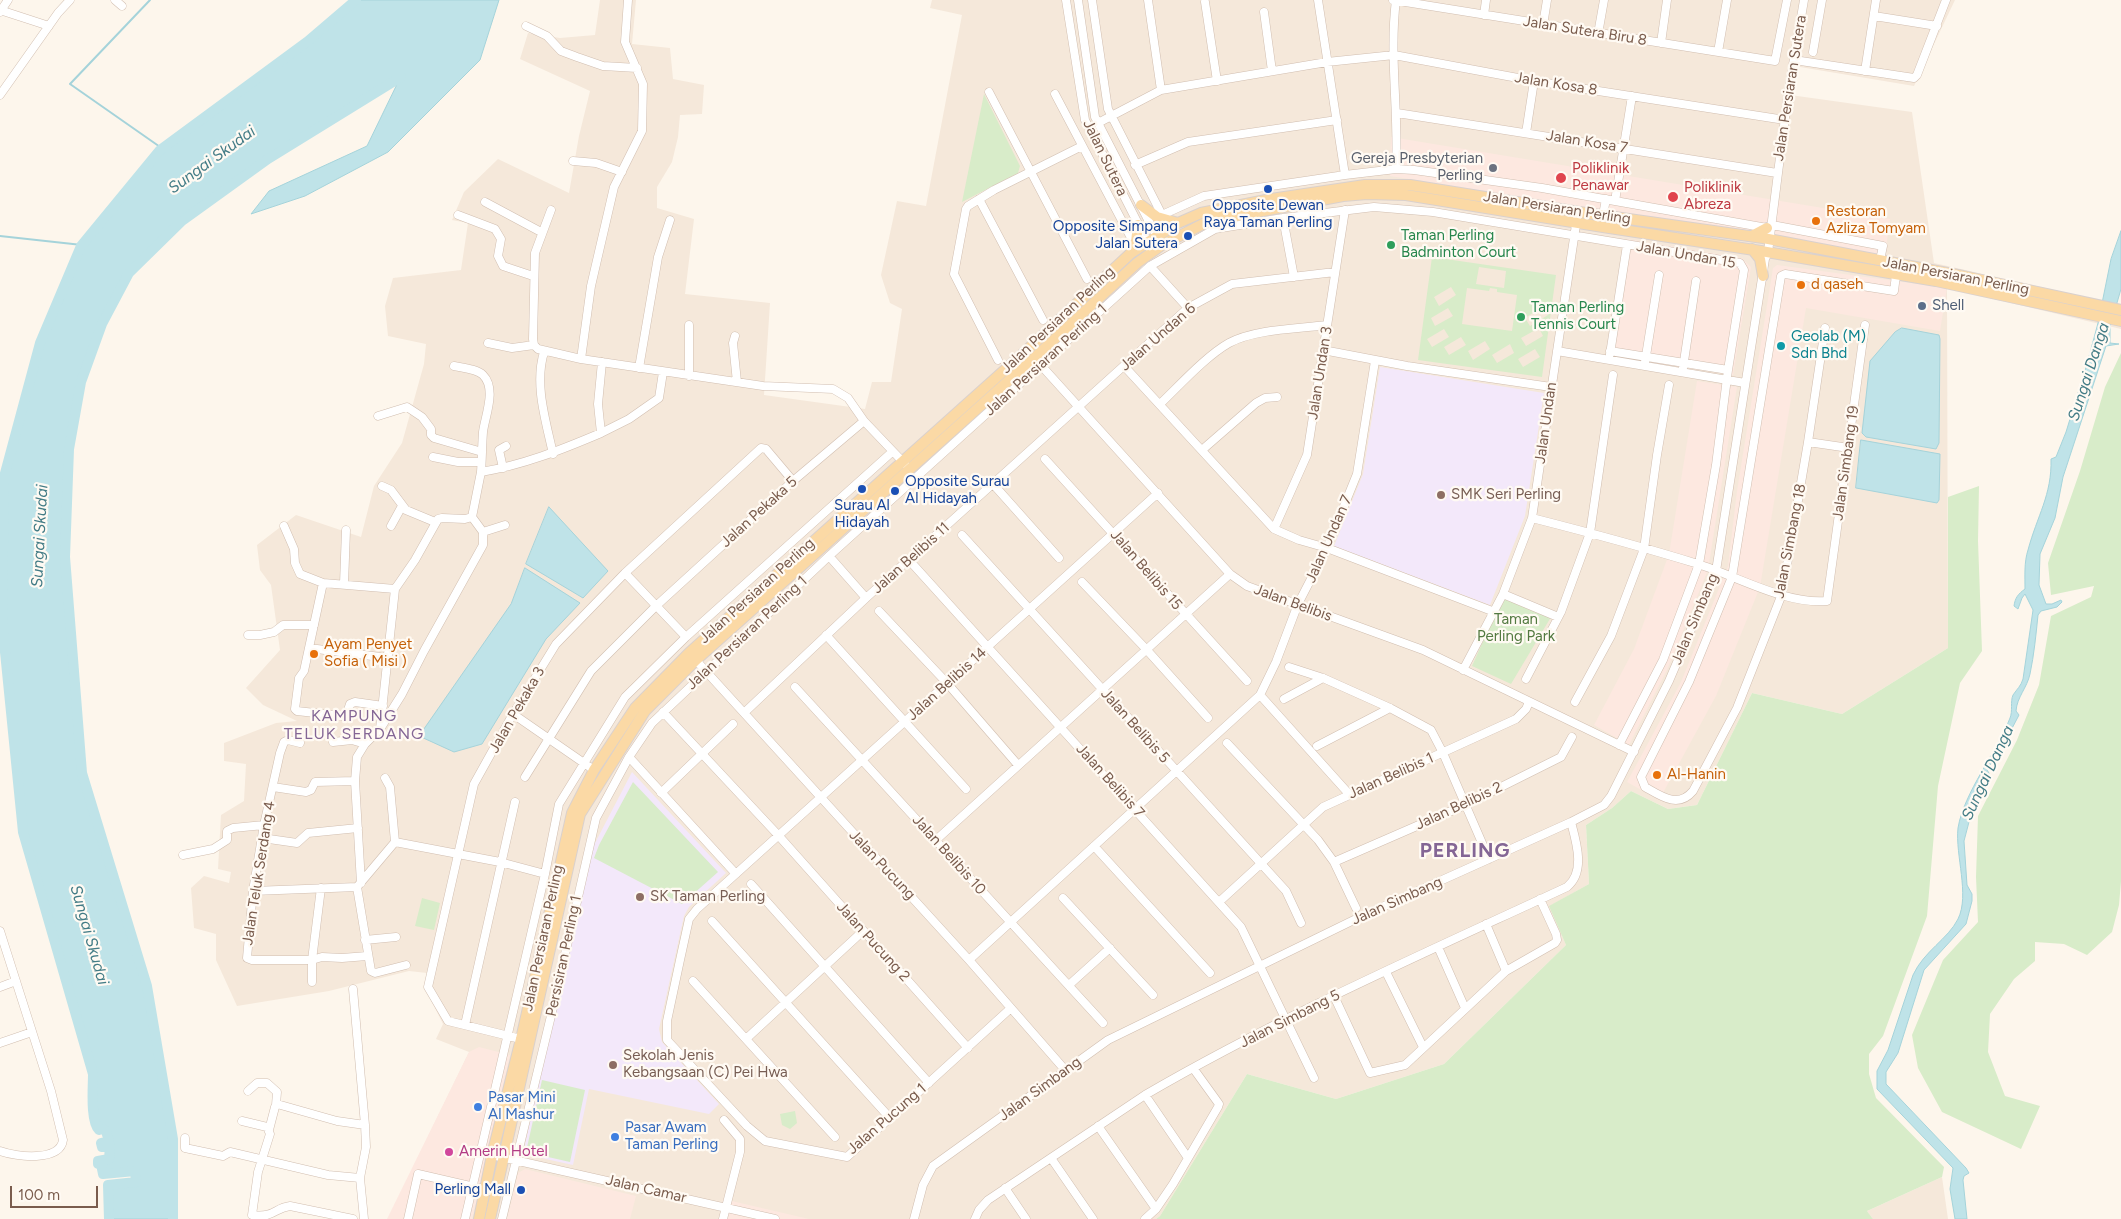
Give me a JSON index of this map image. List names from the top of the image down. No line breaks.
{"streets":{"main road":["Jalan Persiaran Perling"],"street":["Jalan Sutera Biru 8","Jalan Kosa 8","Jalan Persiaran Sutera","Jalan Kosa 7","Jalan Sutera","Jalan Undan 15","Jalan Undan 6","Jalan Persiaran Perling 1","Jalan Undan 3","Jalan Undan","Jalan Simbang 19","Jalan Pekaka 5","Jalan Undan 7","Jalan Simbang 18","Jalan Belibis 11","Jalan Belibis 15","Jalan Belibis","Jalan Simbang","Jalan Belibis 14","Jalan Pekaka 3","Jalan Belibis 5","Jalan Belibis 1","Jalan Belibis 7","Jalan Belibis 2","Jalan Belibis 10","Jalan Pucung","Jalan Teluk Serdang 4","Jalan Pucung 2","Persisiran Perling 1","Jalan Simbang 5","Jalan Pucung 1","Jalan Camar"]},"crossings":[["Jalan Kosa 8","Jalan Persiaran Sutera"],["Jalan Kosa 8","Jalan Sutera"],["Jalan Persiaran Sutera","Jalan Kosa 7"],["Jalan Persiaran Sutera","Jalan Persiaran Perling"],["Jalan Persiaran Sutera","Jalan Simbang"],["Jalan Sutera","Jalan Persiaran Perling"],["Jalan Persiaran Perling","Jalan Persiaran Perling 1"],["Jalan Persiaran Perling","Jalan Undan"],["Jalan Persiaran Perling","Jalan Belibis"],["Jalan Persiaran Perling","Jalan Simbang"],["Jalan Persiaran Perling","Jalan Pekaka 3"],["Jalan Persiaran Perling","Jalan Pucung"],["Jalan Persiaran Perling","Jalan Camar"],["Jalan Undan 15","Jalan Persiaran Perling 1"],["Jalan Undan 15","Jalan Undan"],["Jalan Undan 15","Jalan Simbang"],["Jalan Undan 6","Jalan Undan 3"],["Jalan Undan 6","Jalan Belibis 11"],["Jalan Undan 6","Jalan Belibis"],["Jalan Persiaran Perling 1","Jalan Undan 3"],["Jalan Persiaran Perling 1","Jalan Undan"],["Jalan Persiaran Perling 1","Jalan Belibis"],["Jalan Persiaran Perling 1","Jalan Pucung"],["Jalan Persiaran Perling 1","Jalan Pucung 2"],["Jalan Persiaran Perling 1","Persisiran Perling 1"],["Jalan Undan","Jalan Belibis"],["Jalan Simbang 19","Jalan Simbang 18"],["Jalan Pekaka 5","Jalan Pekaka 3"],["Jalan Undan 7","Jalan Belibis"],["Jalan Undan 7","Jalan Belibis 5"],["Jalan Undan 7","Jalan Belibis 7"],["Jalan Undan 7","Jalan Belibis 10"],["Jalan Undan 7","Jalan Pucung"],["Jalan Simbang 18","Jalan Simbang"],["Jalan Belibis 11","Jalan Belibis"],["Jalan Belibis 11","Jalan Belibis 7"],["Jalan Belibis 11","Jalan Pucung"],["Jalan Belibis 15","Jalan Belibis 14"],["Jalan Belibis","Jalan Simbang"],["Jalan Belibis","Jalan Belibis 14"],["Jalan Belibis","Jalan Belibis 1"],["Jalan Simbang","Jalan Belibis 7"],["Jalan Simbang","Jalan Pucung"],["Jalan Simbang","Jalan Simbang 5"],["Jalan Belibis 14","Jalan Belibis 5"],["Jalan Belibis 14","Jalan Belibis 7"],["Jalan Belibis 14","Jalan Belibis 10"],["Jalan Belibis 14","Jalan Pucung"],["Jalan Belibis 14","Jalan Pucung 2"],["Jalan Belibis 14","Jalan Pucung 1"],["Jalan Belibis 5","Jalan Belibis 1"],["Jalan Belibis 1","Jalan Belibis 7"],["Jalan Belibis 7","Jalan Simbang 5"],["Jalan Pucung","Jalan Pucung 1"],["Jalan Pucung 2","Jalan Pucung 1"],["Persisiran Perling 1","Jalan Camar"]],"districts":["KAMPUNG TELUK SERDANG","PERLING"],"water":["Sungai Skudai","Sungai Danga"],"parks":["Taman Perling Park"],"places":["Gereja Presbyterian Perling","Poliklinik Penawar","Opposite Dewan Raya Taman Perling","Poliklinik Abreza","Restoran Azliza Tomyam","Opposite Simpang Jalan Sutera","Taman Perling Badminton Court","d qaseh","Shell","Taman Perling Tennis Court","Geolab (M) Sdn Bhd","Surau Al Hidayah","Opposite Surau Al Hidayah","SMK Seri Perling","Ayam Penyet Sofia ( Misi )","Al-Hanin","SK Taman Perling","Sekolah Jenis Kebangsaan (C) Pei Hwa","Pasar Mini Al Mashur","Pasar Awam Taman Perling","Amerin Hotel","Perling Mall"],"scale_bar":"100 m"}
